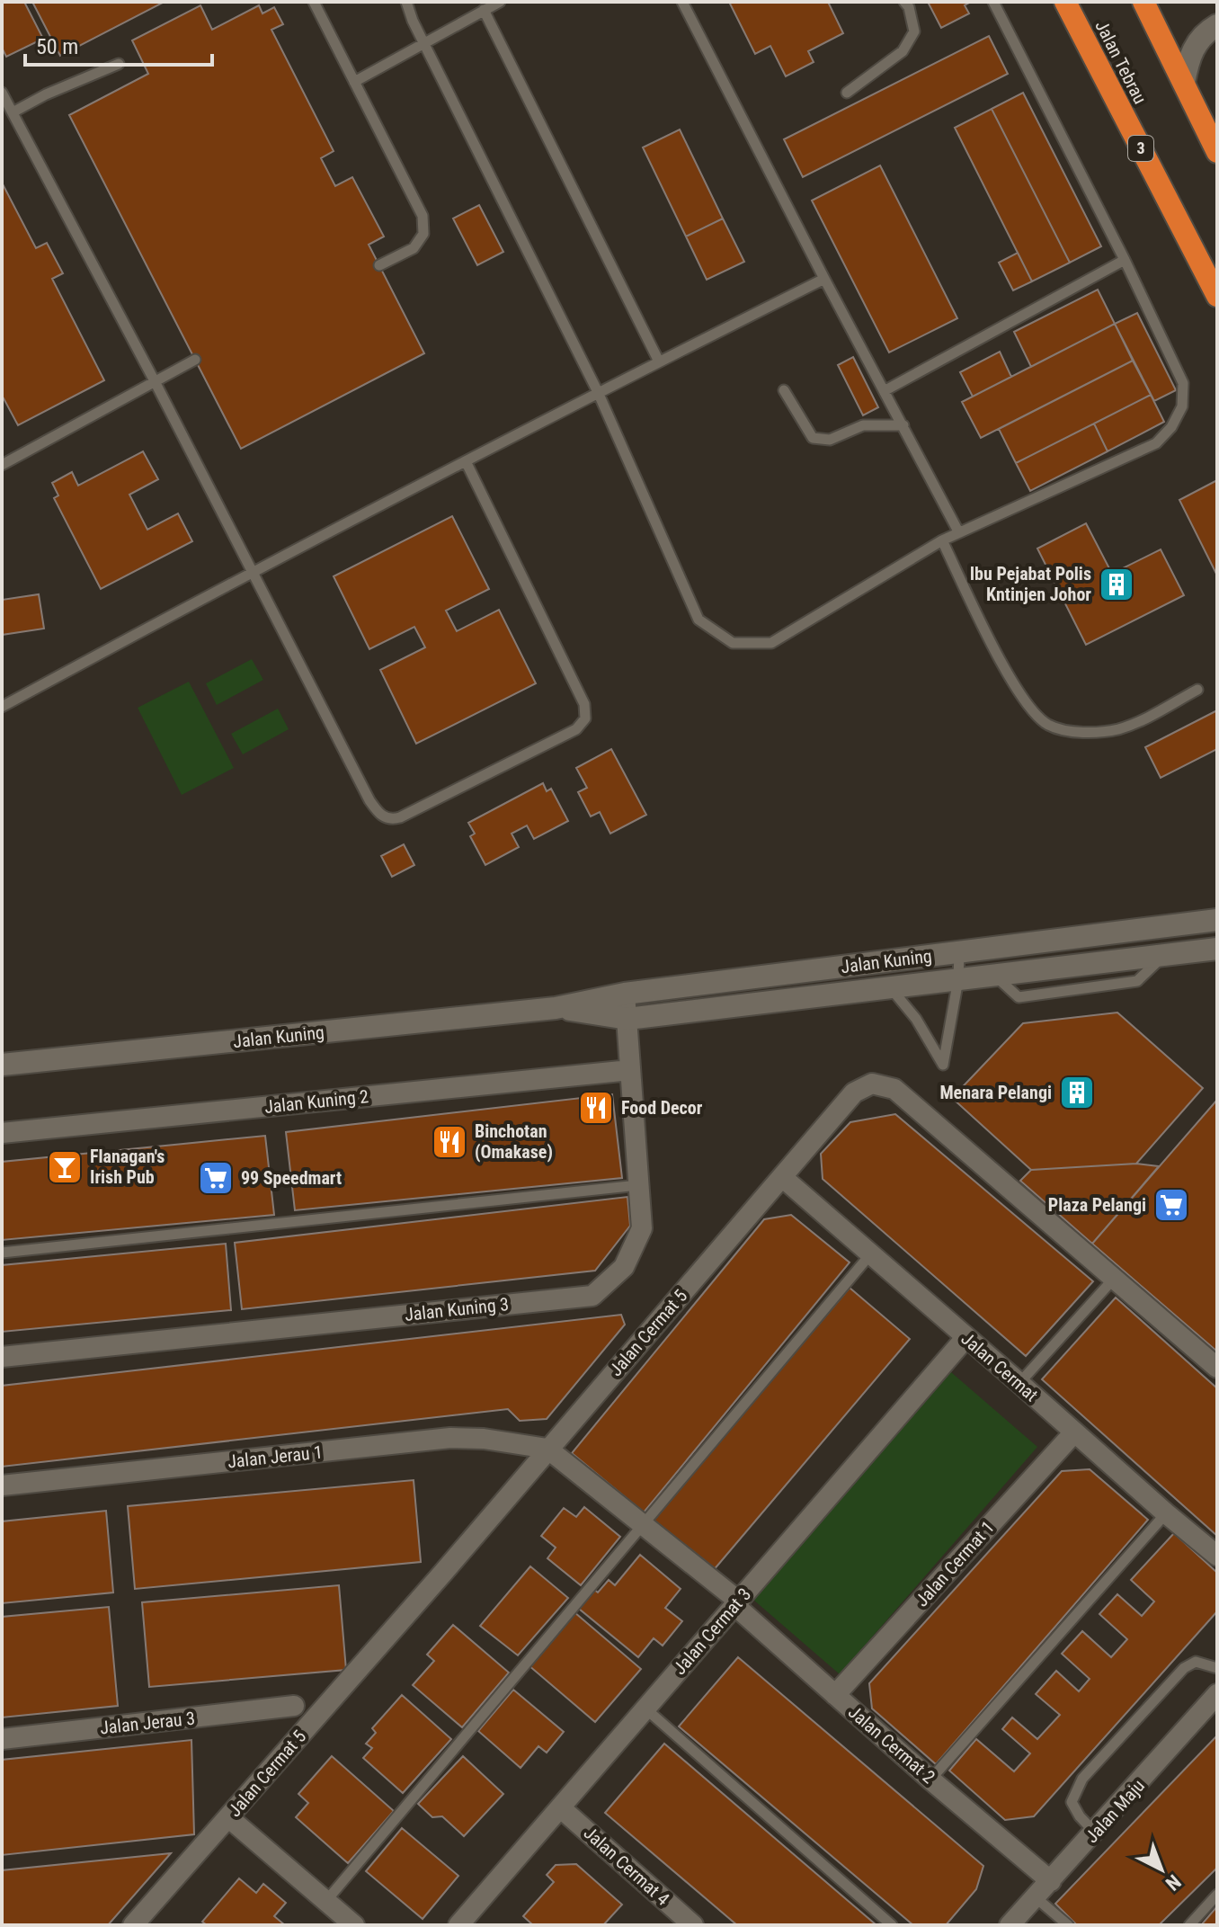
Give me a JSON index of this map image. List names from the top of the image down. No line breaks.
{"streets":{"highway":["Jalan Tebrau","3"],"street":["Jalan Kuning","Jalan Kuning 2","Jalan Kuning 3","Jalan Cermat 5","Jalan Cermat","Jalan Jerau 1","Jalan Cermat 1","Jalan Cermat 3","Jalan Jerau 3","Jalan Cermat 2","Jalan Maju","Jalan Cermat 4"]},"crossings":[["Jalan Kuning","Jalan Kuning 3"],["Jalan Kuning 2","Jalan Kuning 3"],["Jalan Cermat 5","Jalan Cermat"],["Jalan Cermat 5","Jalan Jerau 1"],["Jalan Cermat 5","Jalan Cermat 2"],["Jalan Cermat","Jalan Cermat 1"],["Jalan Cermat","Jalan Cermat 3"],["Jalan Jerau 1","Jalan Cermat 2"],["Jalan Cermat 1","Jalan Cermat 2"],["Jalan Cermat 3","Jalan Cermat 2"],["Jalan Cermat 3","Jalan Cermat 4"],["Jalan Cermat 2","Jalan Maju"]],"places":{"building":["Ibu Pejabat Polis Kntinjen Johor","Menara Pelangi"],"restaurant":["Food Decor","Binchotan (Omakase)"],"bar":["Flanagan's Irish Pub"],"supermarket":["99 Speedmart","Plaza Pelangi"]},"scale_bar":"50 m","north":"bottom right"}
